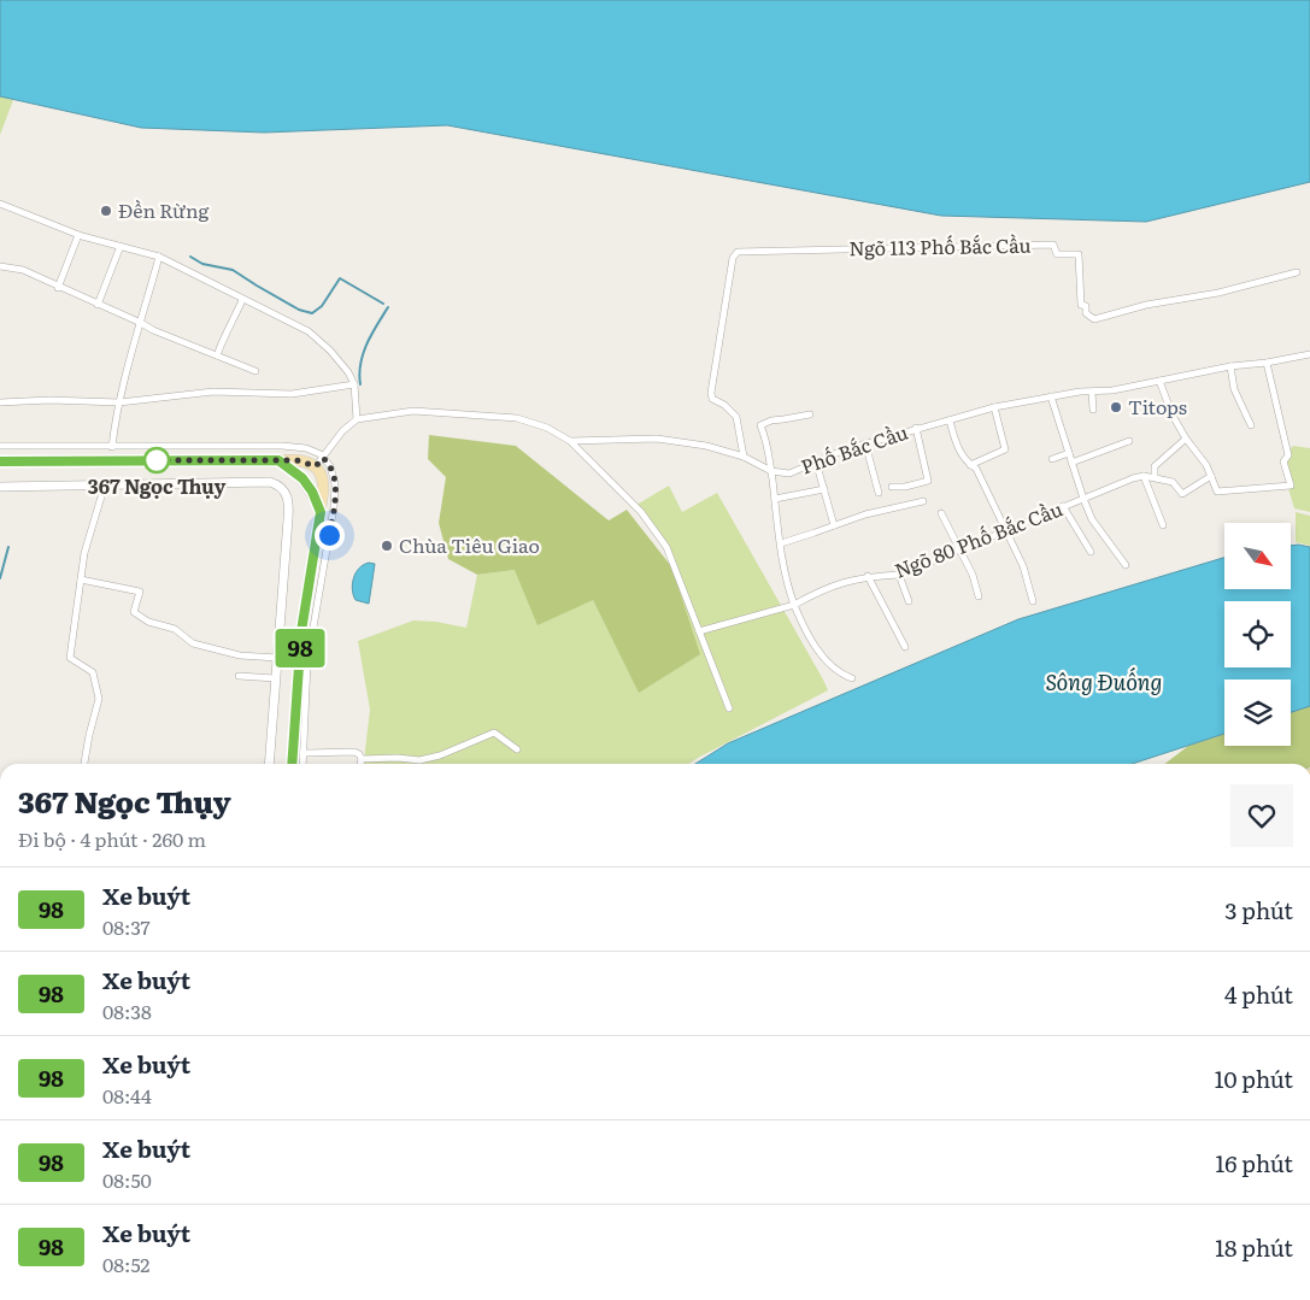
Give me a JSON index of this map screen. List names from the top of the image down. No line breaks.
{"streets":{"street":["Ngõ 113 Phố Bắc Cầu","Phố Bắc Cầu","Ngõ 80 Phố Bắc Cầu"]},"water":["Sông Đuống"],"places":["Đền Rừng","Titops","367 Ngọc Thụy","Chùa Tiêu Giao"],"lines":["bus line 98"],"north":"bottom right","page":{"on_map":"98","heading":["367 Ngọc Thụy","Đi bộ · 4 phút · 260 m"],"list":[{"mark":"98","name":"Xe buýt","note":"08:37","value":"3 phút"},{"mark":"98","name":"Xe buýt","note":"08:38","value":"4 phút"},{"mark":"98","name":"Xe buýt","note":"08:44","value":"10 phút"},{"mark":"98","name":"Xe buýt","note":"08:50","value":"16 phút"},{"mark":"98","name":"Xe buýt","note":"08:52","value":"18 phút"}]}}
